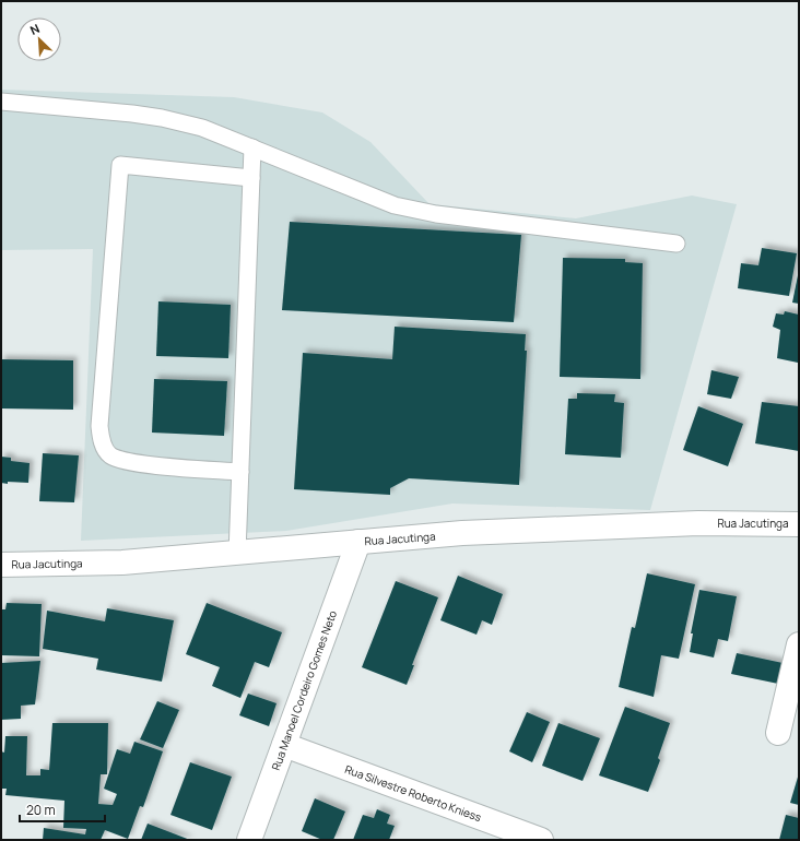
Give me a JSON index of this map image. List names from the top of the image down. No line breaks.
{"streets":{"street":["Rua Jacutinga","Rua Manoel Cordeiro Gomes Neto","Rua Silvestre Roberto Kniess"]},"crossings":[["Rua Jacutinga","Rua Manoel Cordeiro Gomes Neto"],["Rua Manoel Cordeiro Gomes Neto","Rua Silvestre Roberto Kniess"]],"scale_bar":"20 m","north":"top left"}
